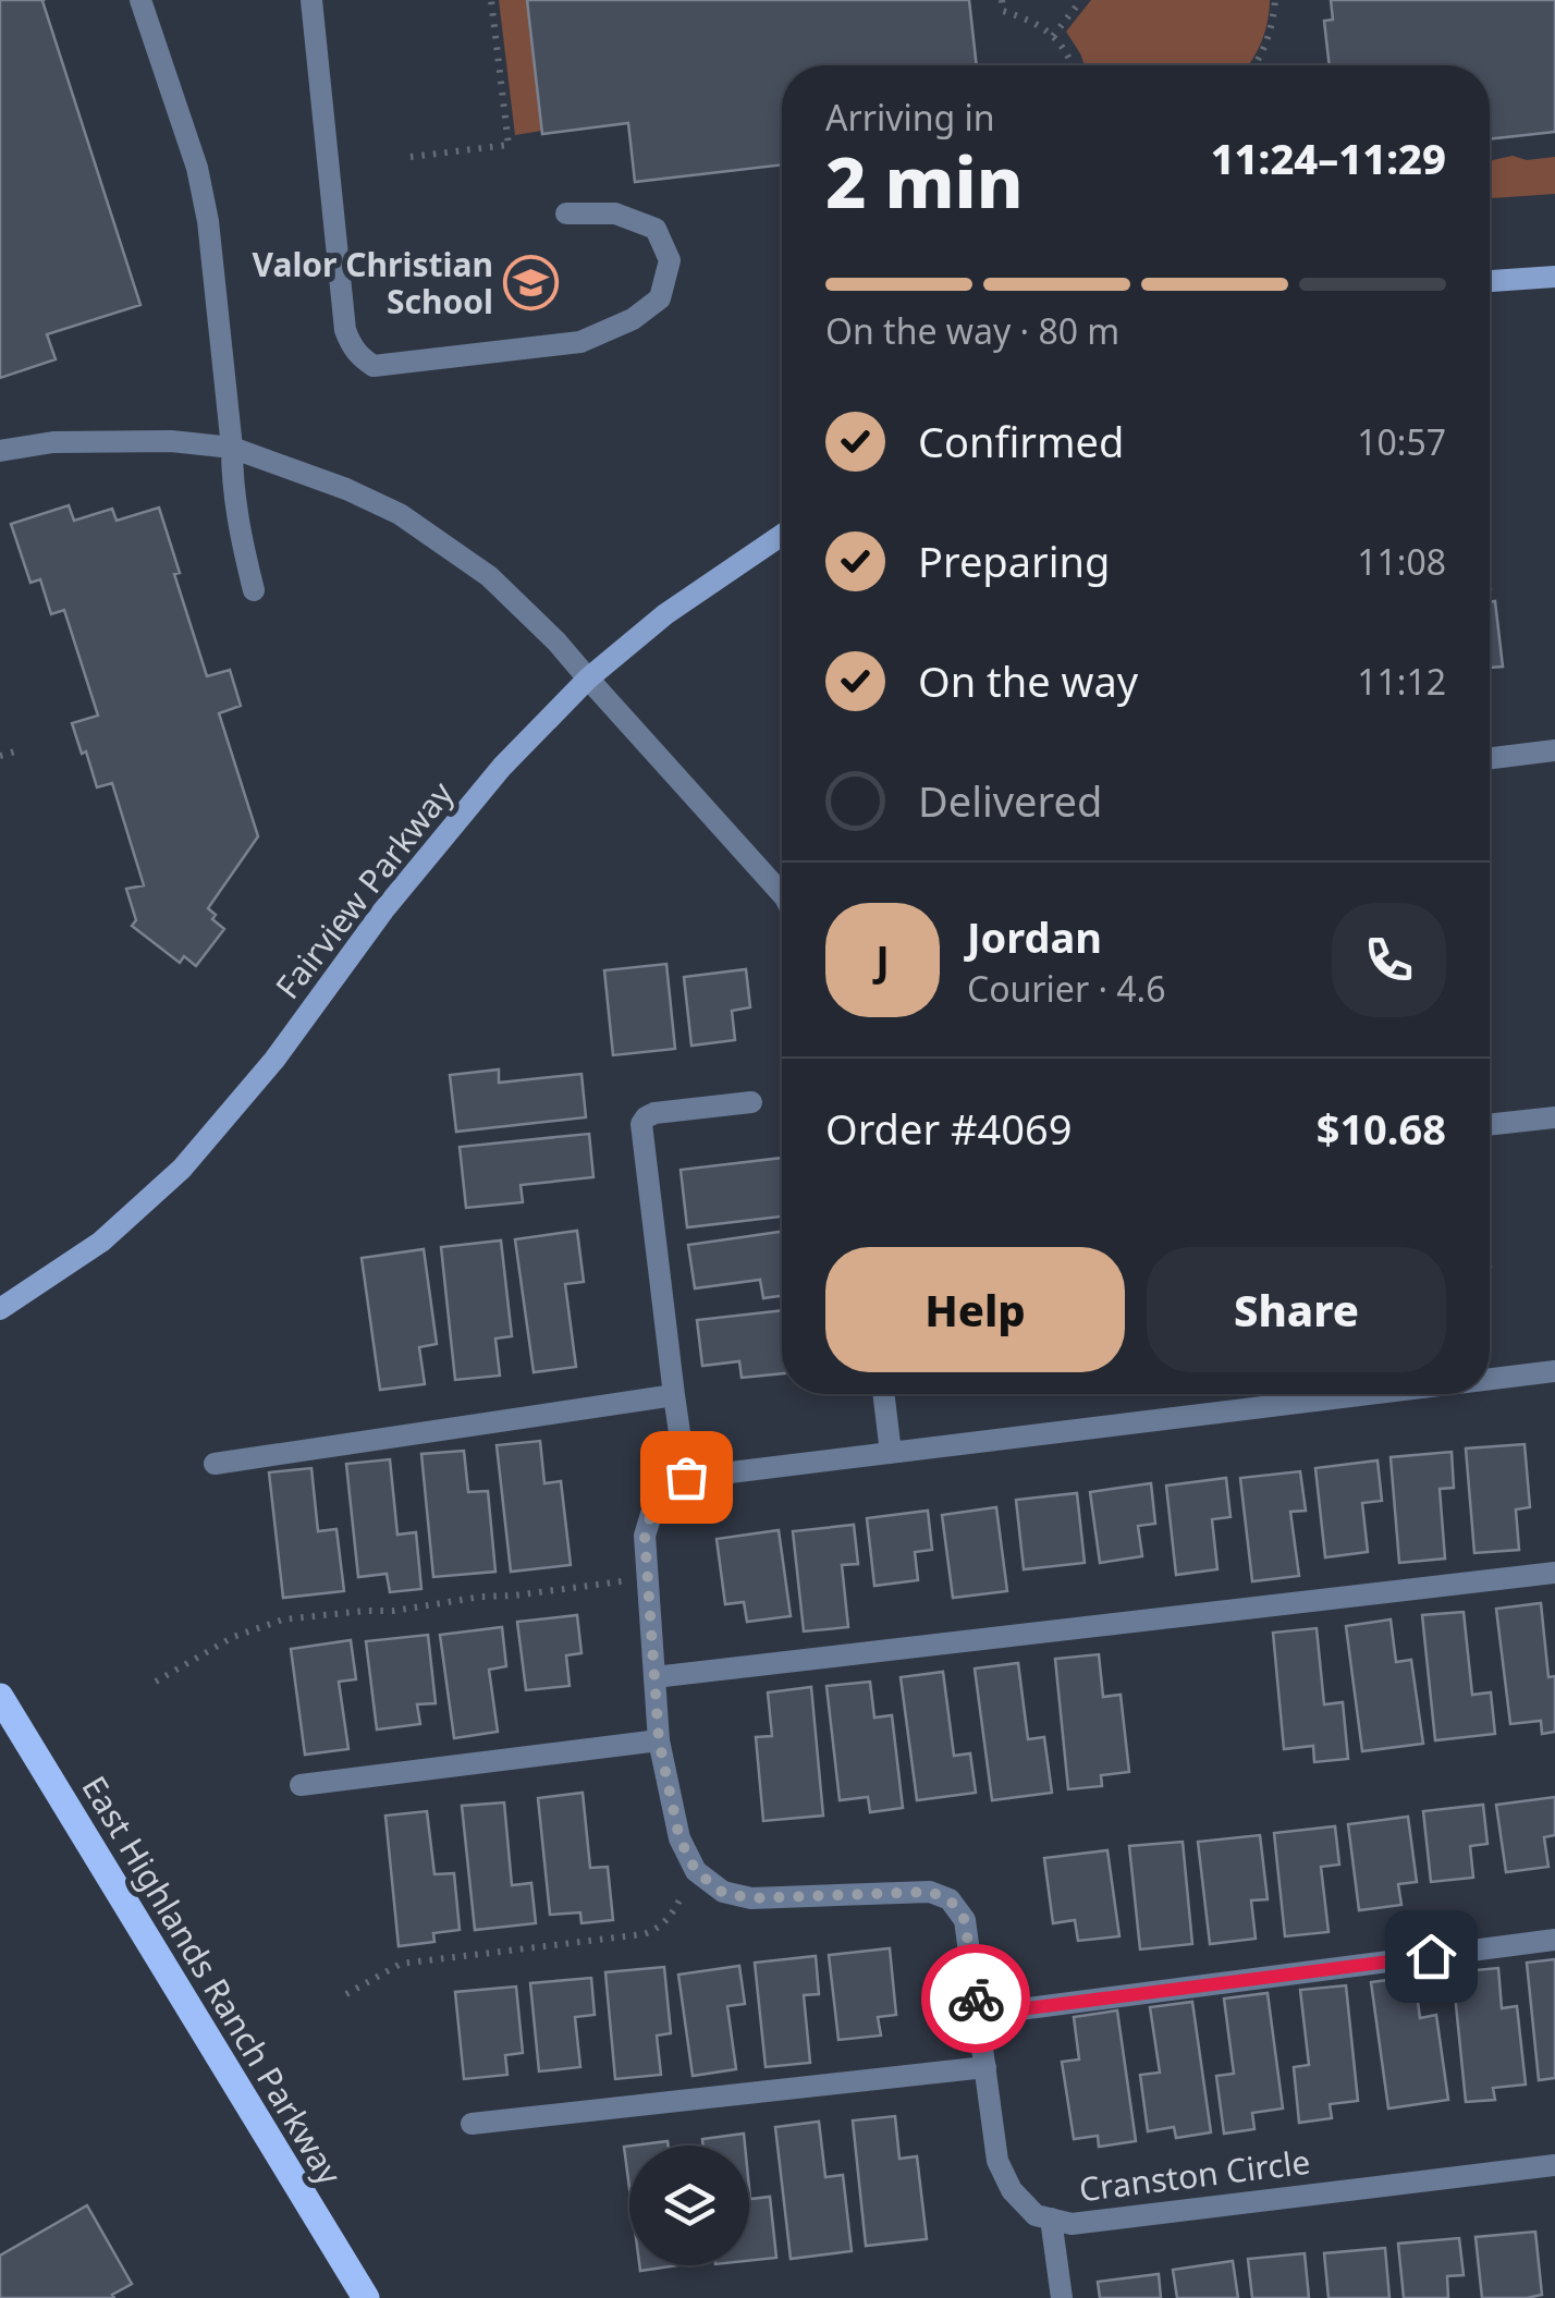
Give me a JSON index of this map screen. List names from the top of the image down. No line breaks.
{"streets":{"main road":["Fairview Parkway","East Highlands Ranch Parkway"],"street":["Cranston Circle"]},"places":{"school or university":["Valor Christian School"]},"page":{"heading":["2 min","Arriving in","11:24–11:29"],"panel":["Jordan","Courier · 4.6","Order #4069","$10.68"],"bar":"On the way · 80 m","list":[["Confirmed","10:57"],["Preparing","11:08"],["On the way","11:12"],"Delivered"],"round":"J","buttons":["Help","Share"]}}
